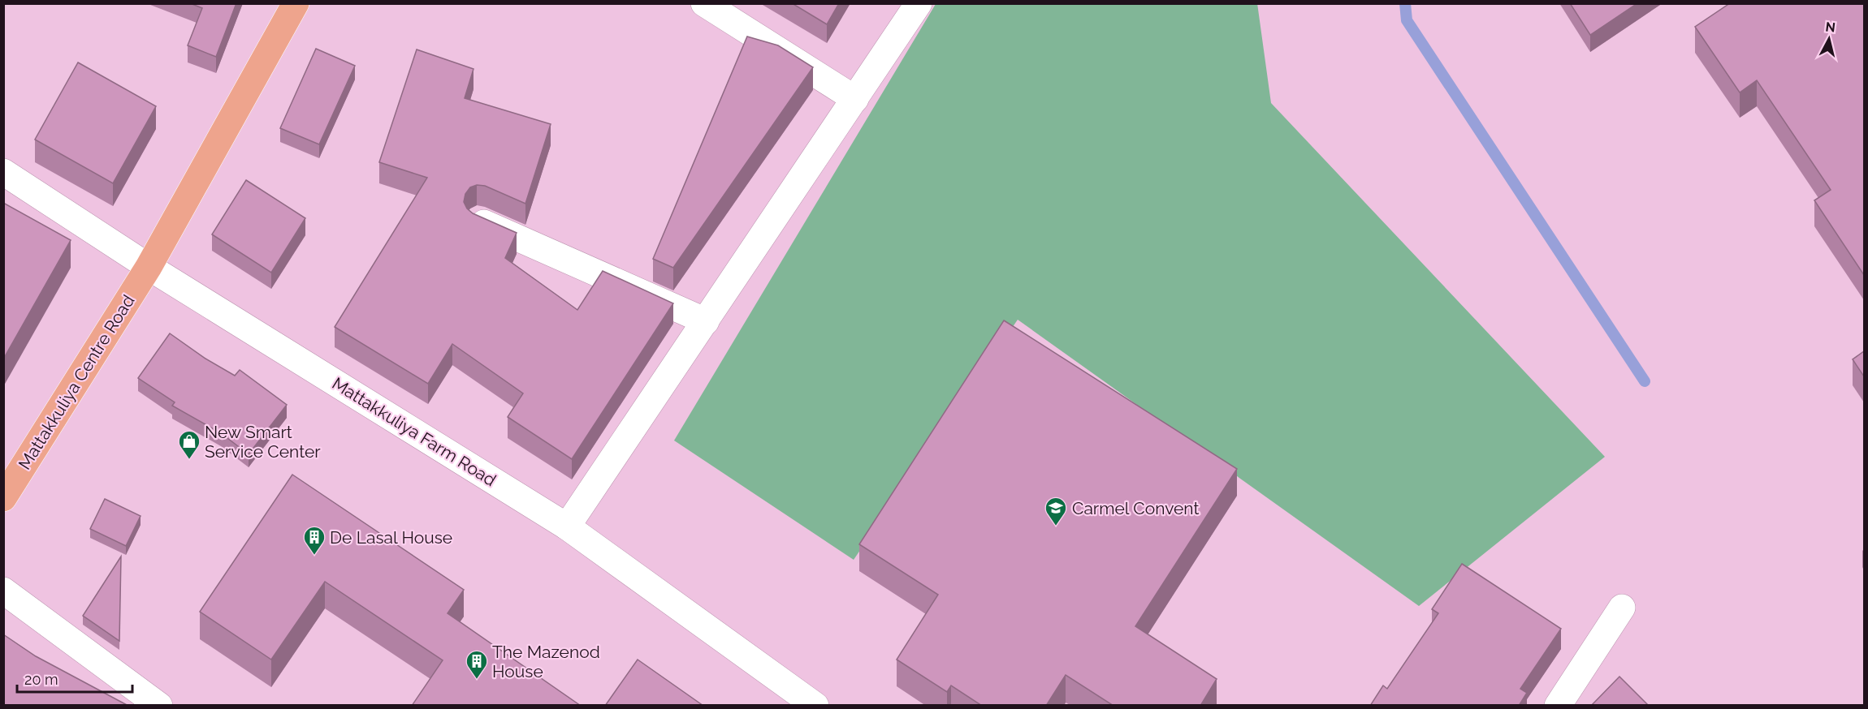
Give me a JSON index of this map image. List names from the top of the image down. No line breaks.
{"streets":{"main road":["Mattakkuliya Centre Road"],"street":["Mattakkuliya Farm Road"]},"crossings":[["Mattakkuliya Centre Road","Mattakkuliya Farm Road"]],"places":{"shop":["New Smart Service Center"],"school or university":["Carmel Convent"],"building":["De Lasal House","The Mazenod House"]},"scale_bar":"20 m","north":"top"}
